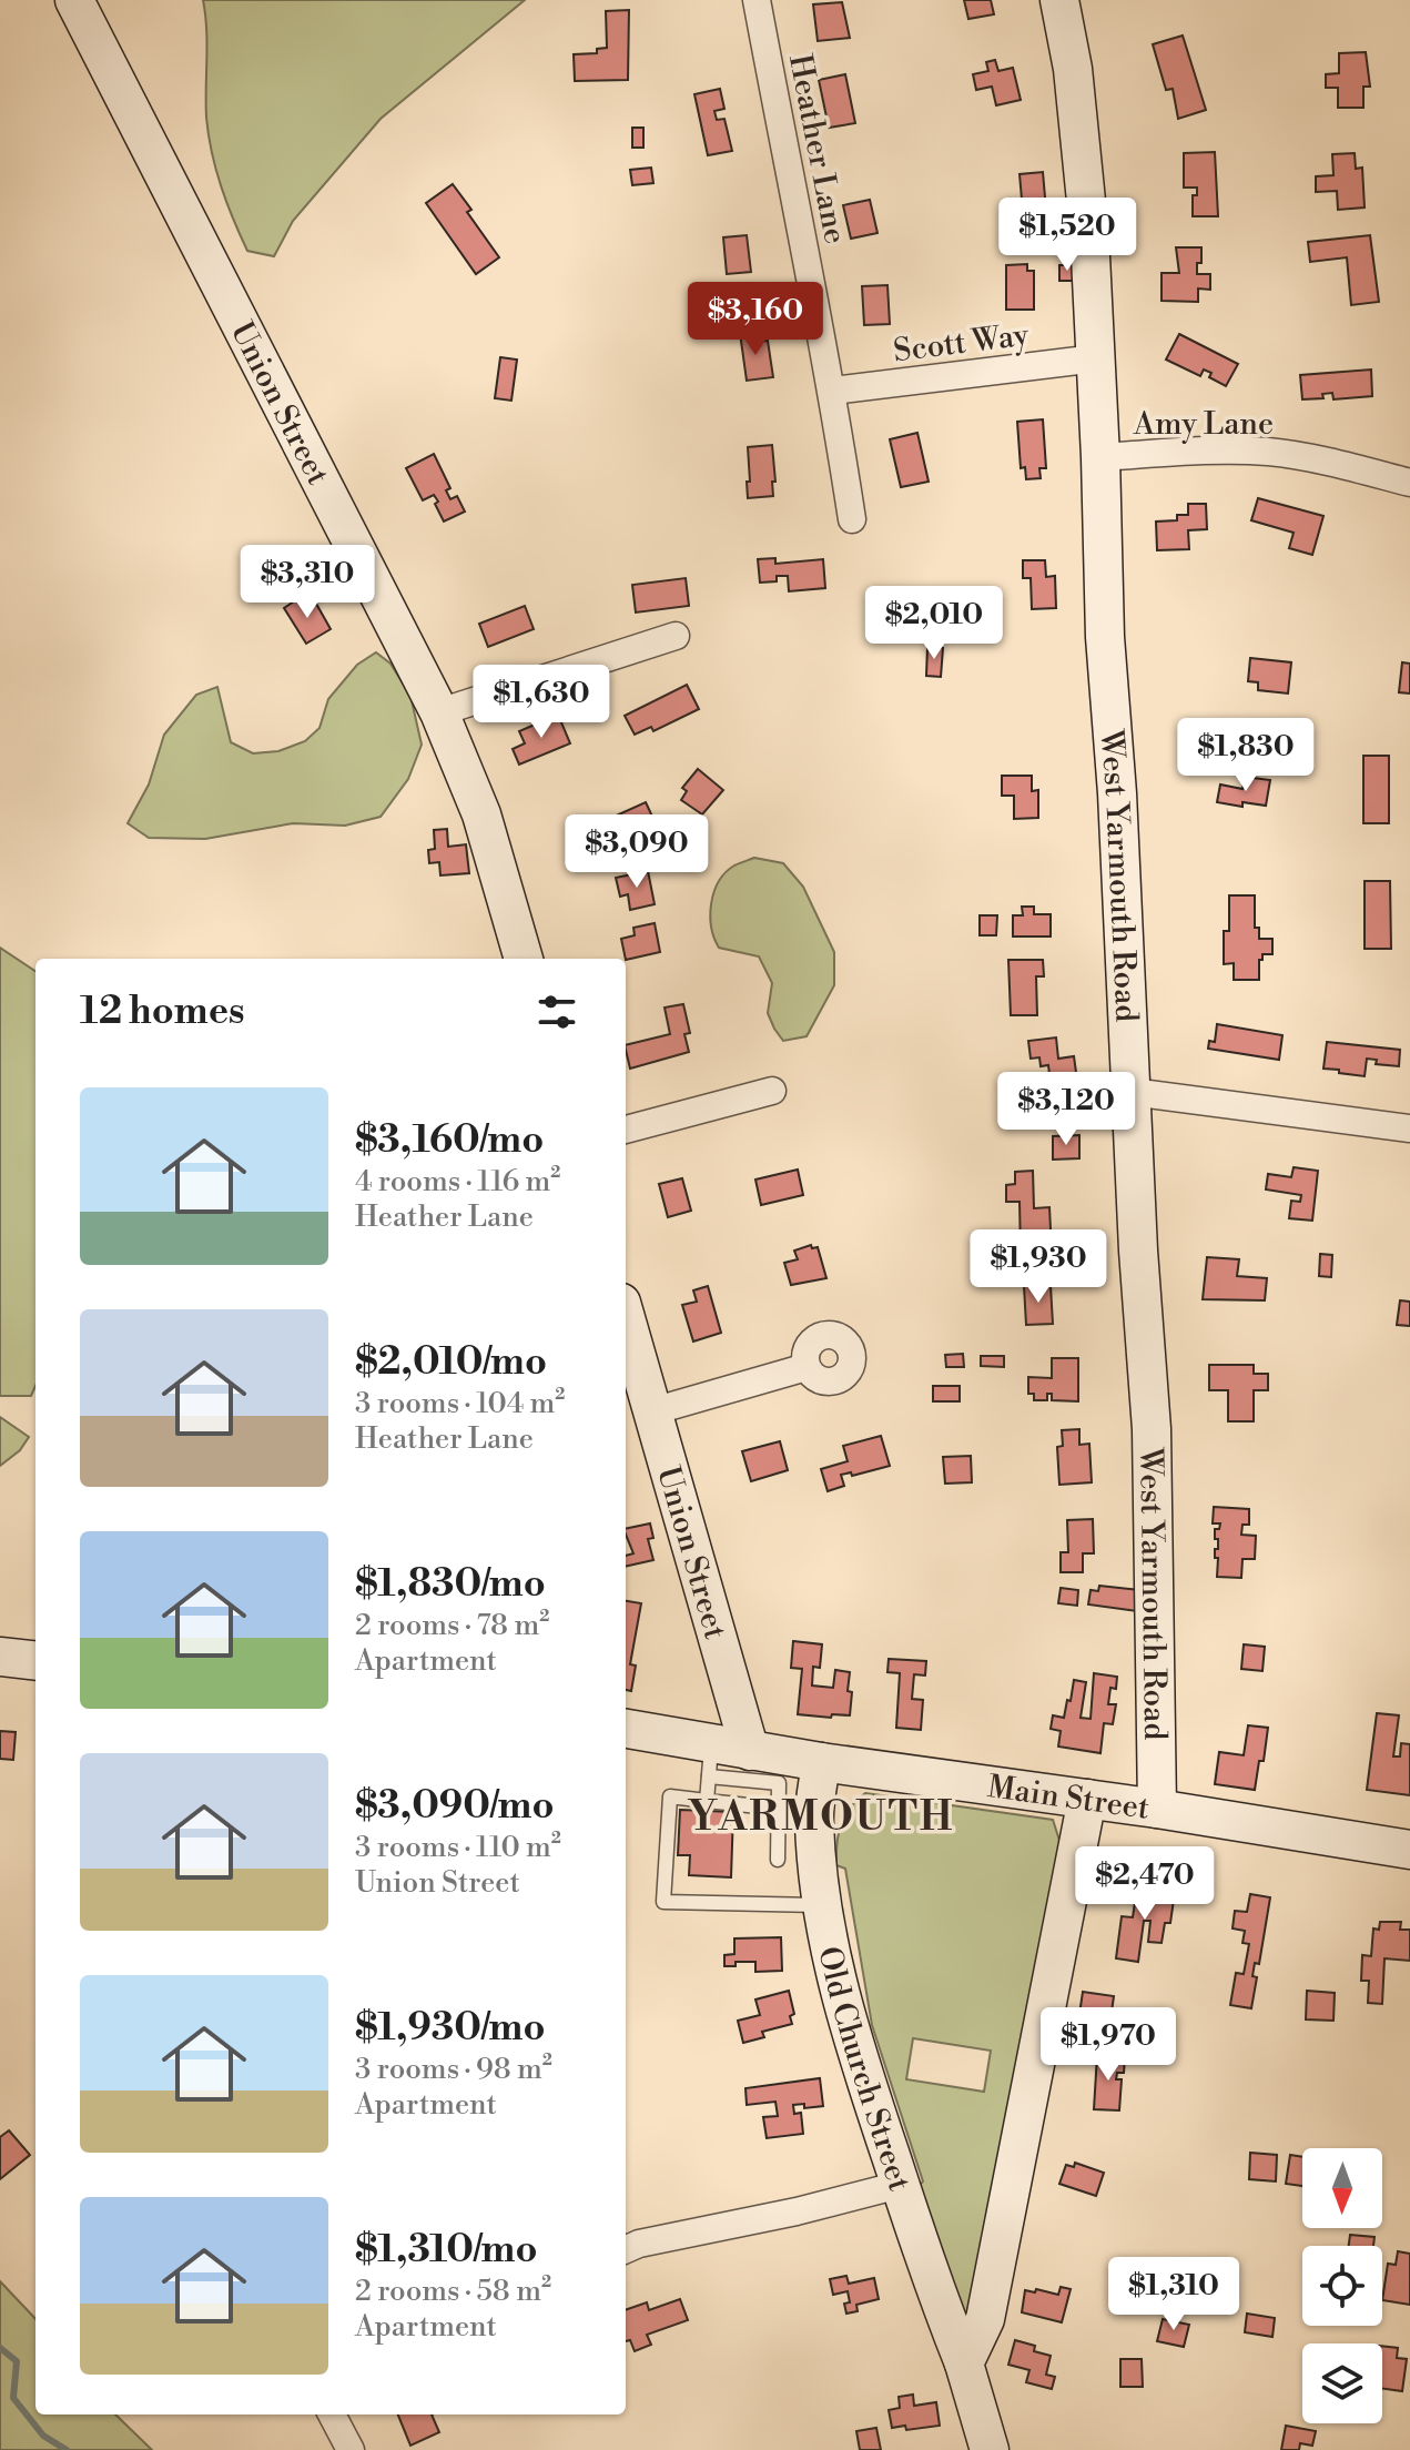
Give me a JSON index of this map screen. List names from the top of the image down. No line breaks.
{"streets":{"main road":["Union Street","West Yarmouth Road","Main Street","Old Church Street"],"street":["Heather Lane","Scott Way","Amy Lane"]},"crossings":[["Heather Lane","Scott Way"],["Scott Way","West Yarmouth Road"],["Union Street","Main Street"],["Amy Lane","West Yarmouth Road"],["West Yarmouth Road","Main Street"],["Main Street","Old Church Street"]],"districts":["YARMOUTH"],"north":"bottom","page":{"price":["$1,520","$3,160","$3,310","$2,010","$1,630","$1,830","$3,090","$3,120","$1,930","$2,470","$1,970","$1,310"],"heading":"12 homes","list":[{"name":"$3,160/mo","note":"4 rooms · 116 m² · Heather Lane"},{"name":"$2,010/mo","note":"3 rooms · 104 m² · Heather Lane"},{"name":"$1,830/mo","note":"2 rooms · 78 m² · Apartment"},{"name":"$3,090/mo","note":"3 rooms · 110 m² · Union Street"},{"name":"$1,930/mo","note":"3 rooms · 98 m² · Apartment"},{"name":"$1,310/mo","note":"2 rooms · 58 m² · Apartment"}]}}
